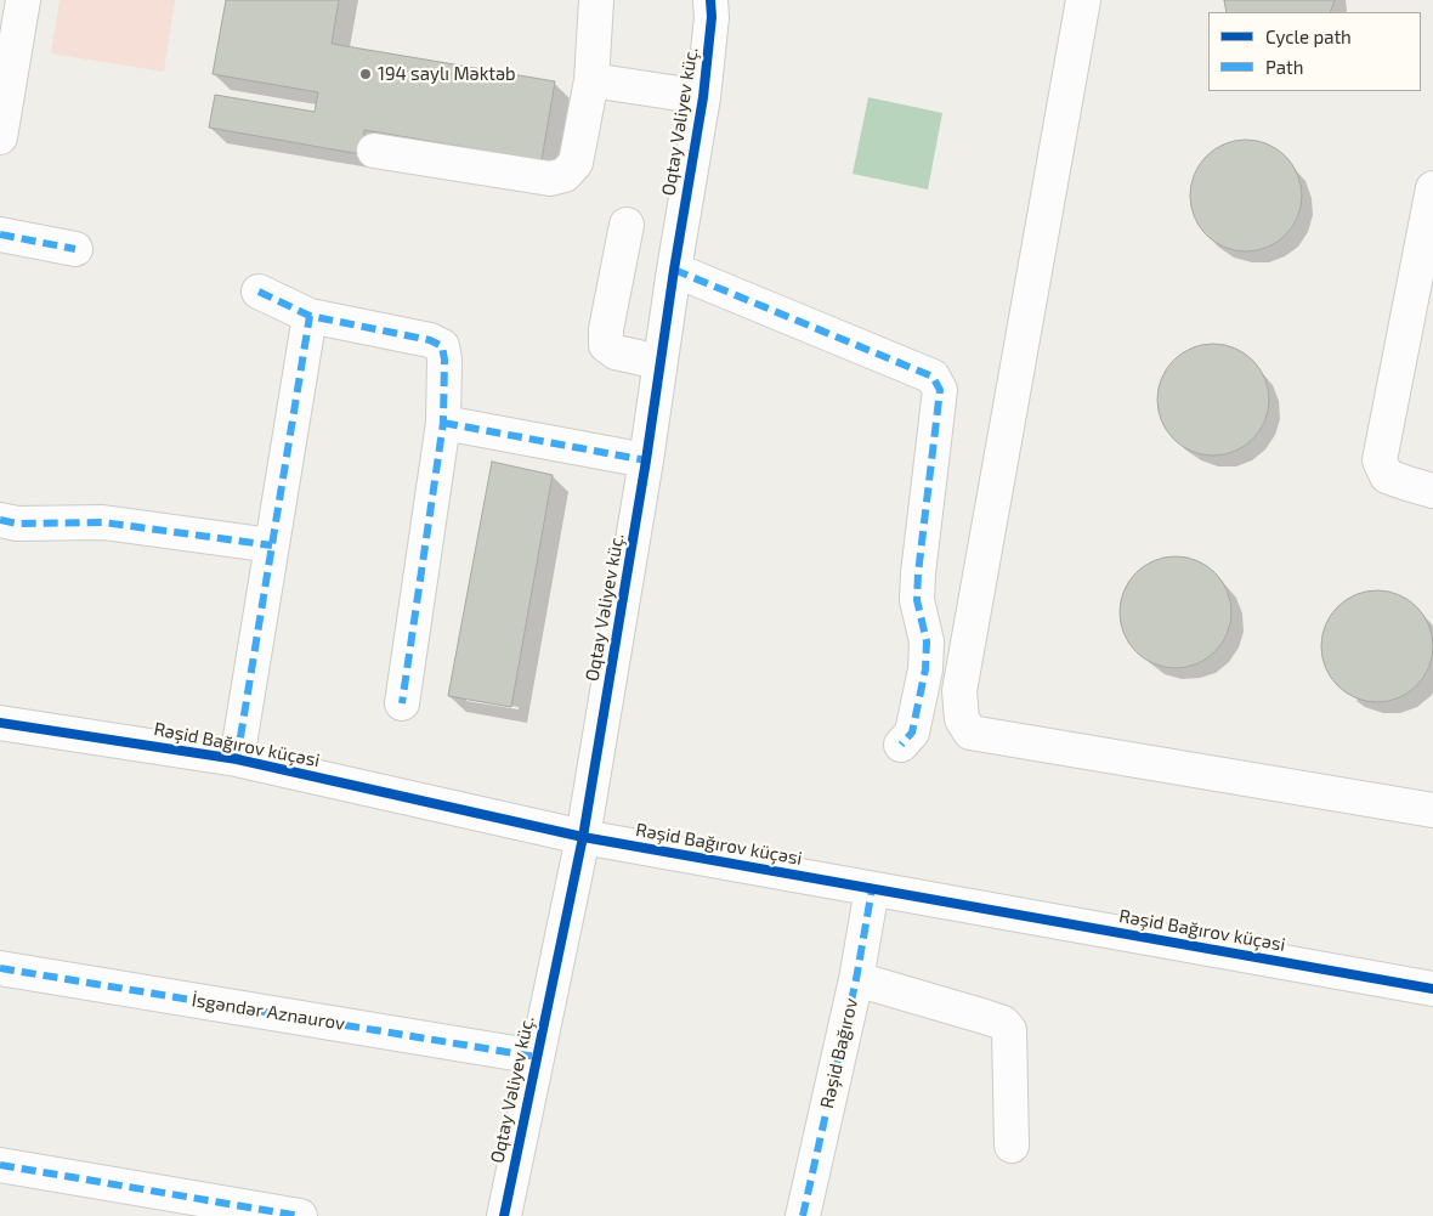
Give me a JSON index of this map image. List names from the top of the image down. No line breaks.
{"streets":{"street":["Oqtay Vəliyev küç.","Rəşid Bağırov küçəsi","İsgəndər Aznaurov","Rəşid Bağırov"]},"crossings":[["Oqtay Vəliyev küç.","Rəşid Bağırov küçəsi"],["Oqtay Vəliyev küç.","İsgəndər Aznaurov"],["Rəşid Bağırov küçəsi","Rəşid Bağırov"]],"places":["194 saylı Məktəb"],"legend":["Cycle path","Path"]}
